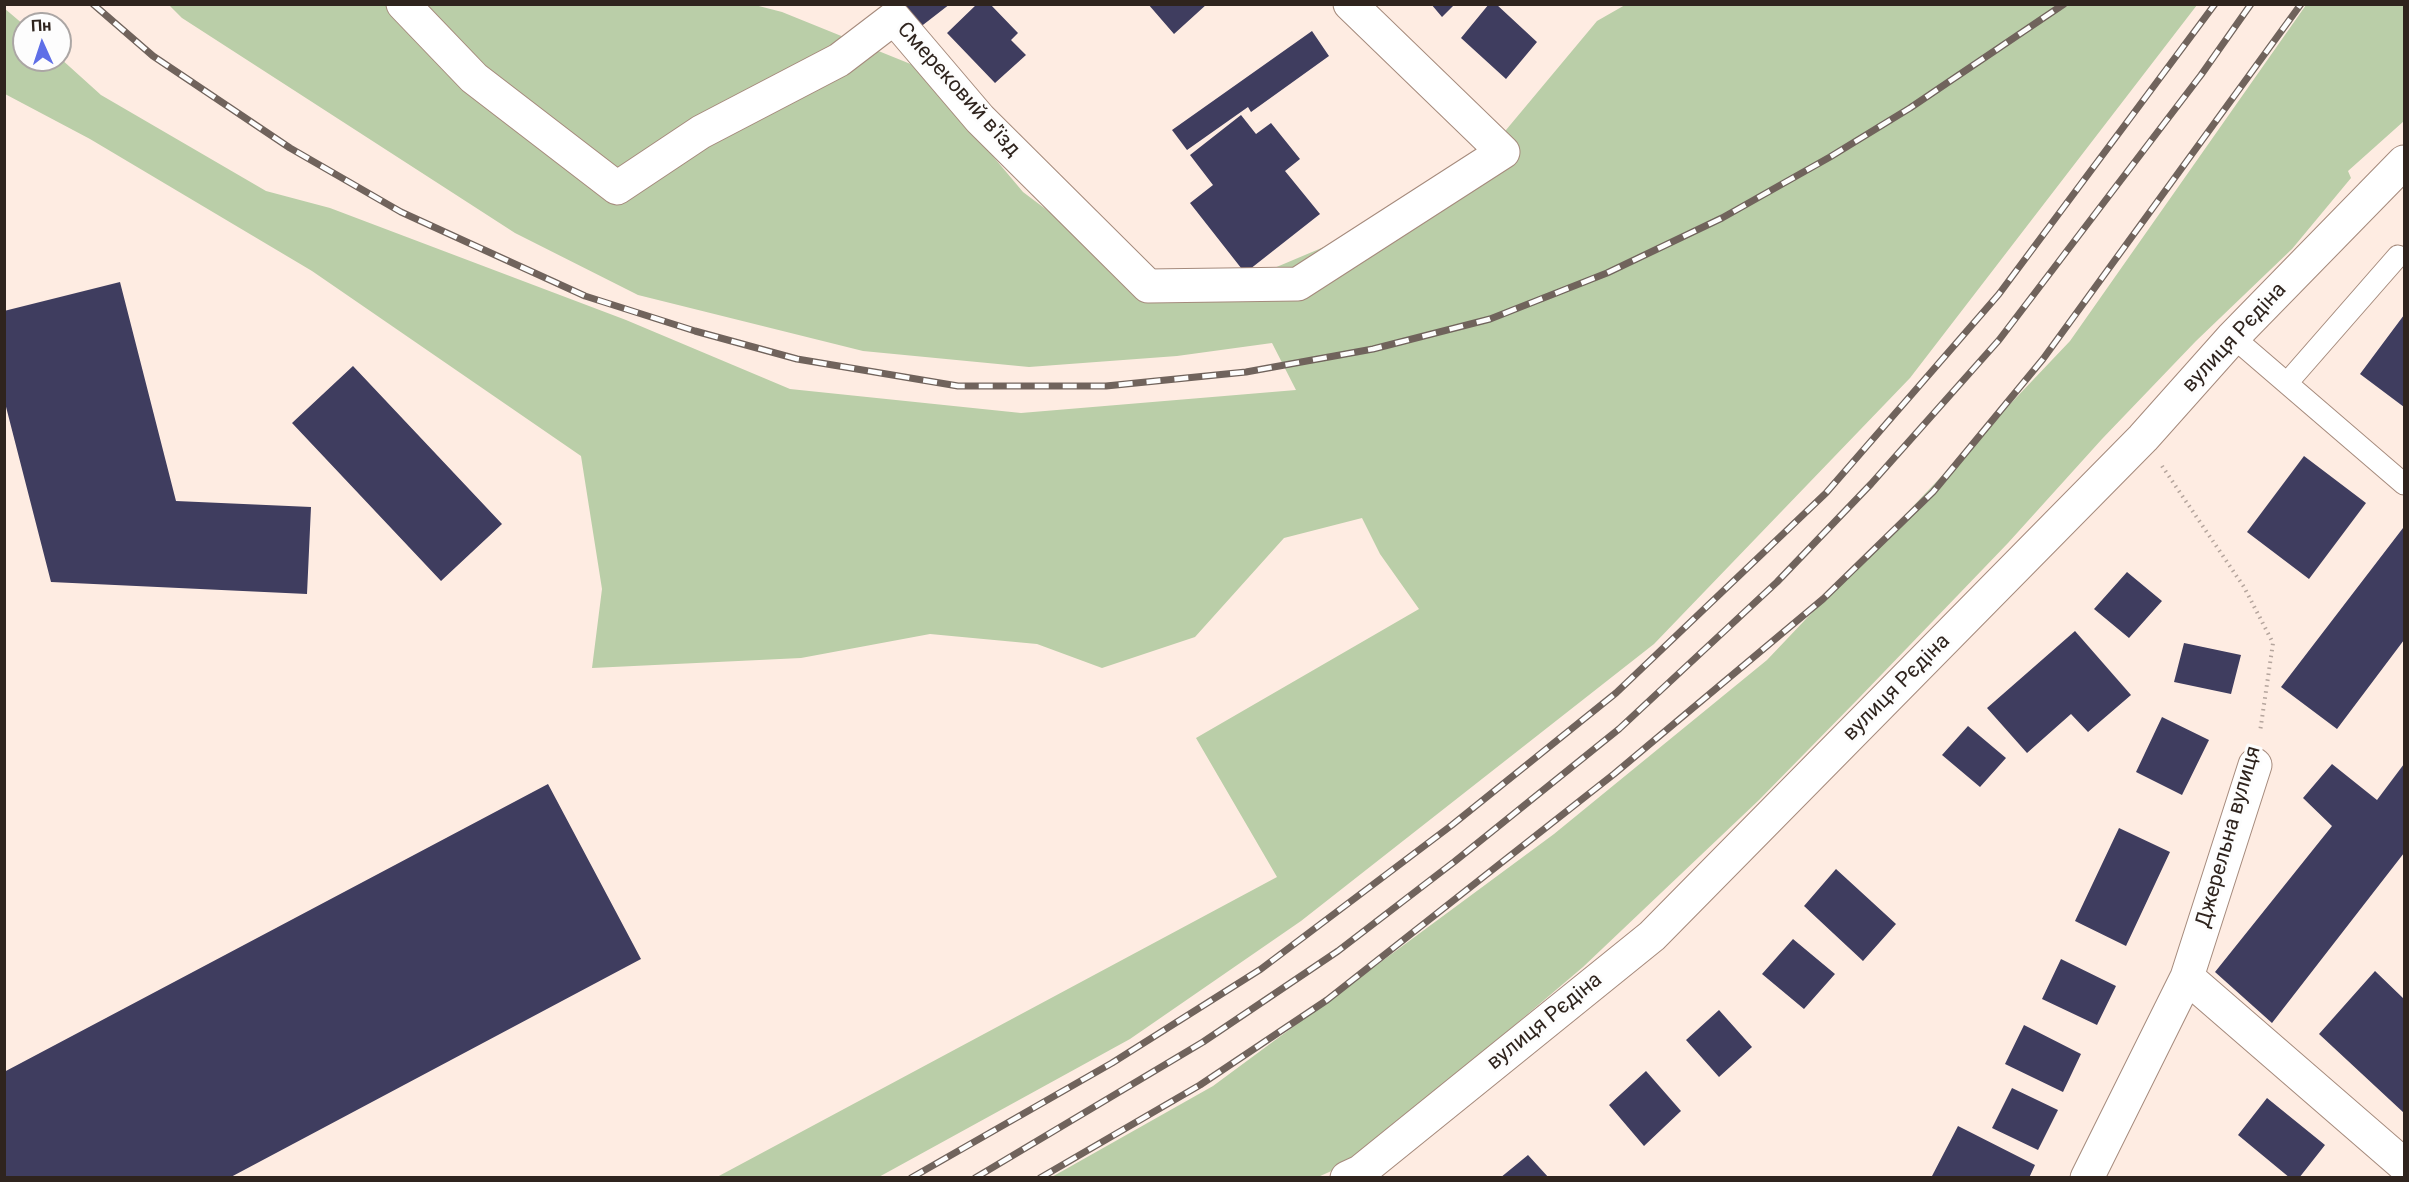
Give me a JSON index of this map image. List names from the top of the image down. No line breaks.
{"streets":{"street":["Смерековий в'їзд","вулиця Рєдіна","Джерельна вулиця"]},"crossings":[["вулиця Рєдіна","Джерельна вулиця"]],"north":"top"}
